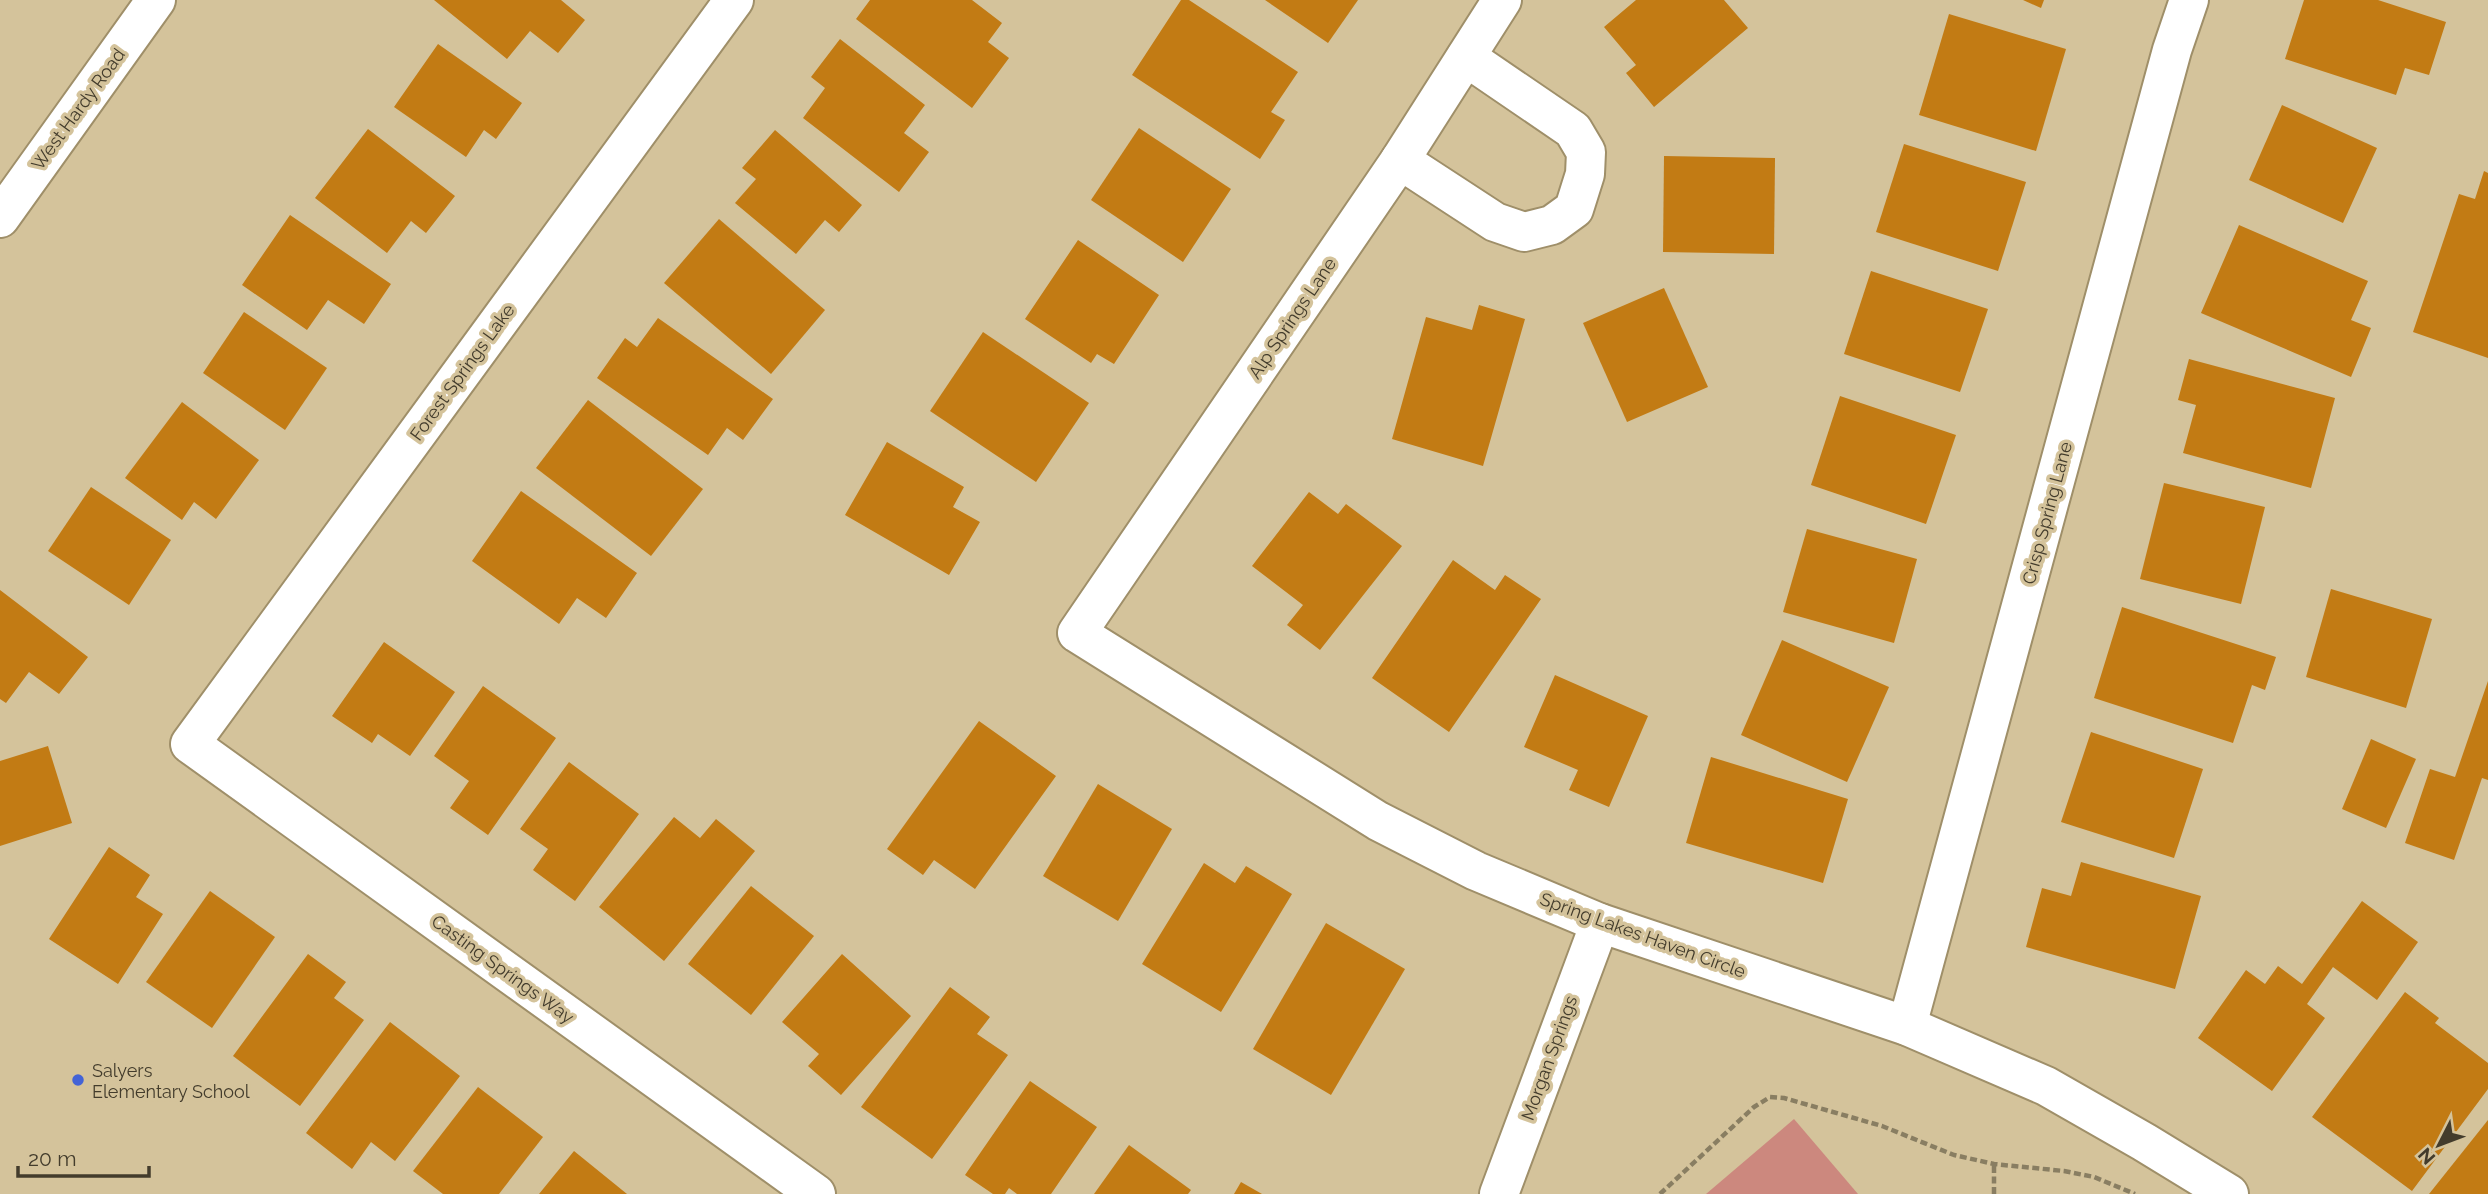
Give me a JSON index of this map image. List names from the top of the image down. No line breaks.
{"streets":{"street":["West Hardy Road","Alp Springs Lane","Forest Springs Lake","Crisp Spring Lane","Spring Lakes Haven Circle","Casting Springs Way","Morgan Springs"]},"crossings":[["Alp Springs Lane","Spring Lakes Haven Circle"],["Forest Springs Lake","Casting Springs Way"],["Crisp Spring Lane","Spring Lakes Haven Circle"],["Spring Lakes Haven Circle","Morgan Springs"]],"places":["Salyers Elementary School"],"scale_bar":"20 m","north":"bottom left"}
